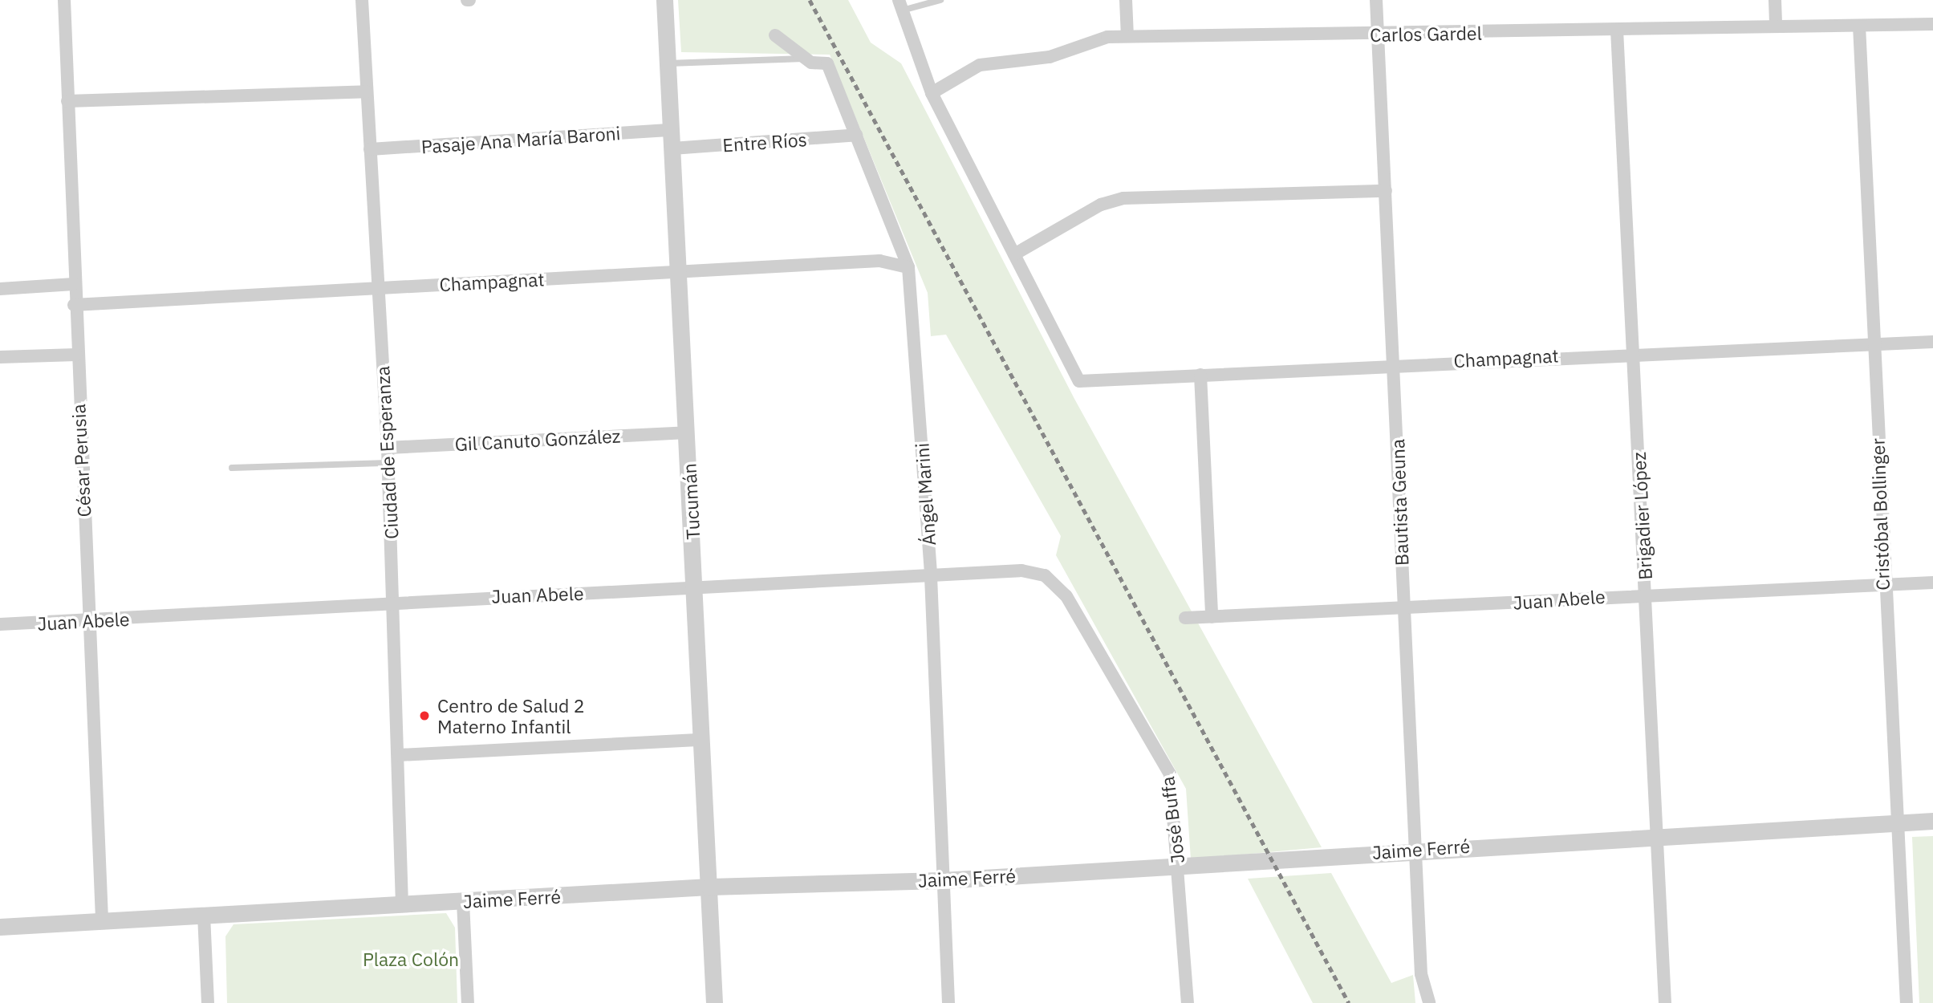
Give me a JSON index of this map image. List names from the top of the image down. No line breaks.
{"streets":{"street":["Carlos Gardel","Pasaje Ana María Baroni","Entre Ríos","Champagnat","Gil Canuto González","Ciudad de Esperanza","César Perusia","Ángel Marini","Tucumán","Bautista Geuna","Cristóbal Bollinger","Brigadier López","Juan Abele","José Buffa","Jaime Ferré"]},"crossings":[["Carlos Gardel","Bautista Geuna"],["Carlos Gardel","Cristóbal Bollinger"],["Carlos Gardel","Brigadier López"],["Pasaje Ana María Baroni","Ciudad de Esperanza"],["Pasaje Ana María Baroni","Tucumán"],["Entre Ríos","Ángel Marini"],["Entre Ríos","Tucumán"],["Champagnat","Ciudad de Esperanza"],["Champagnat","César Perusia"],["Champagnat","Ángel Marini"],["Champagnat","Tucumán"],["Champagnat","Bautista Geuna"],["Champagnat","Cristóbal Bollinger"],["Champagnat","Brigadier López"],["Gil Canuto González","Ciudad de Esperanza"],["Gil Canuto González","Tucumán"],["Ciudad de Esperanza","Juan Abele"],["Ciudad de Esperanza","Jaime Ferré"],["César Perusia","Juan Abele"],["César Perusia","Jaime Ferré"],["Ángel Marini","Juan Abele"],["Ángel Marini","Jaime Ferré"],["Tucumán","Juan Abele"],["Tucumán","Jaime Ferré"],["Bautista Geuna","Juan Abele"],["Bautista Geuna","Jaime Ferré"],["Cristóbal Bollinger","Juan Abele"],["Cristóbal Bollinger","Jaime Ferré"],["Brigadier López","Juan Abele"],["Brigadier López","Jaime Ferré"],["Juan Abele","José Buffa"],["José Buffa","Jaime Ferré"]],"parks":["Plaza Colón"],"places":["Centro de Salud 2 Materno Infantil"]}
